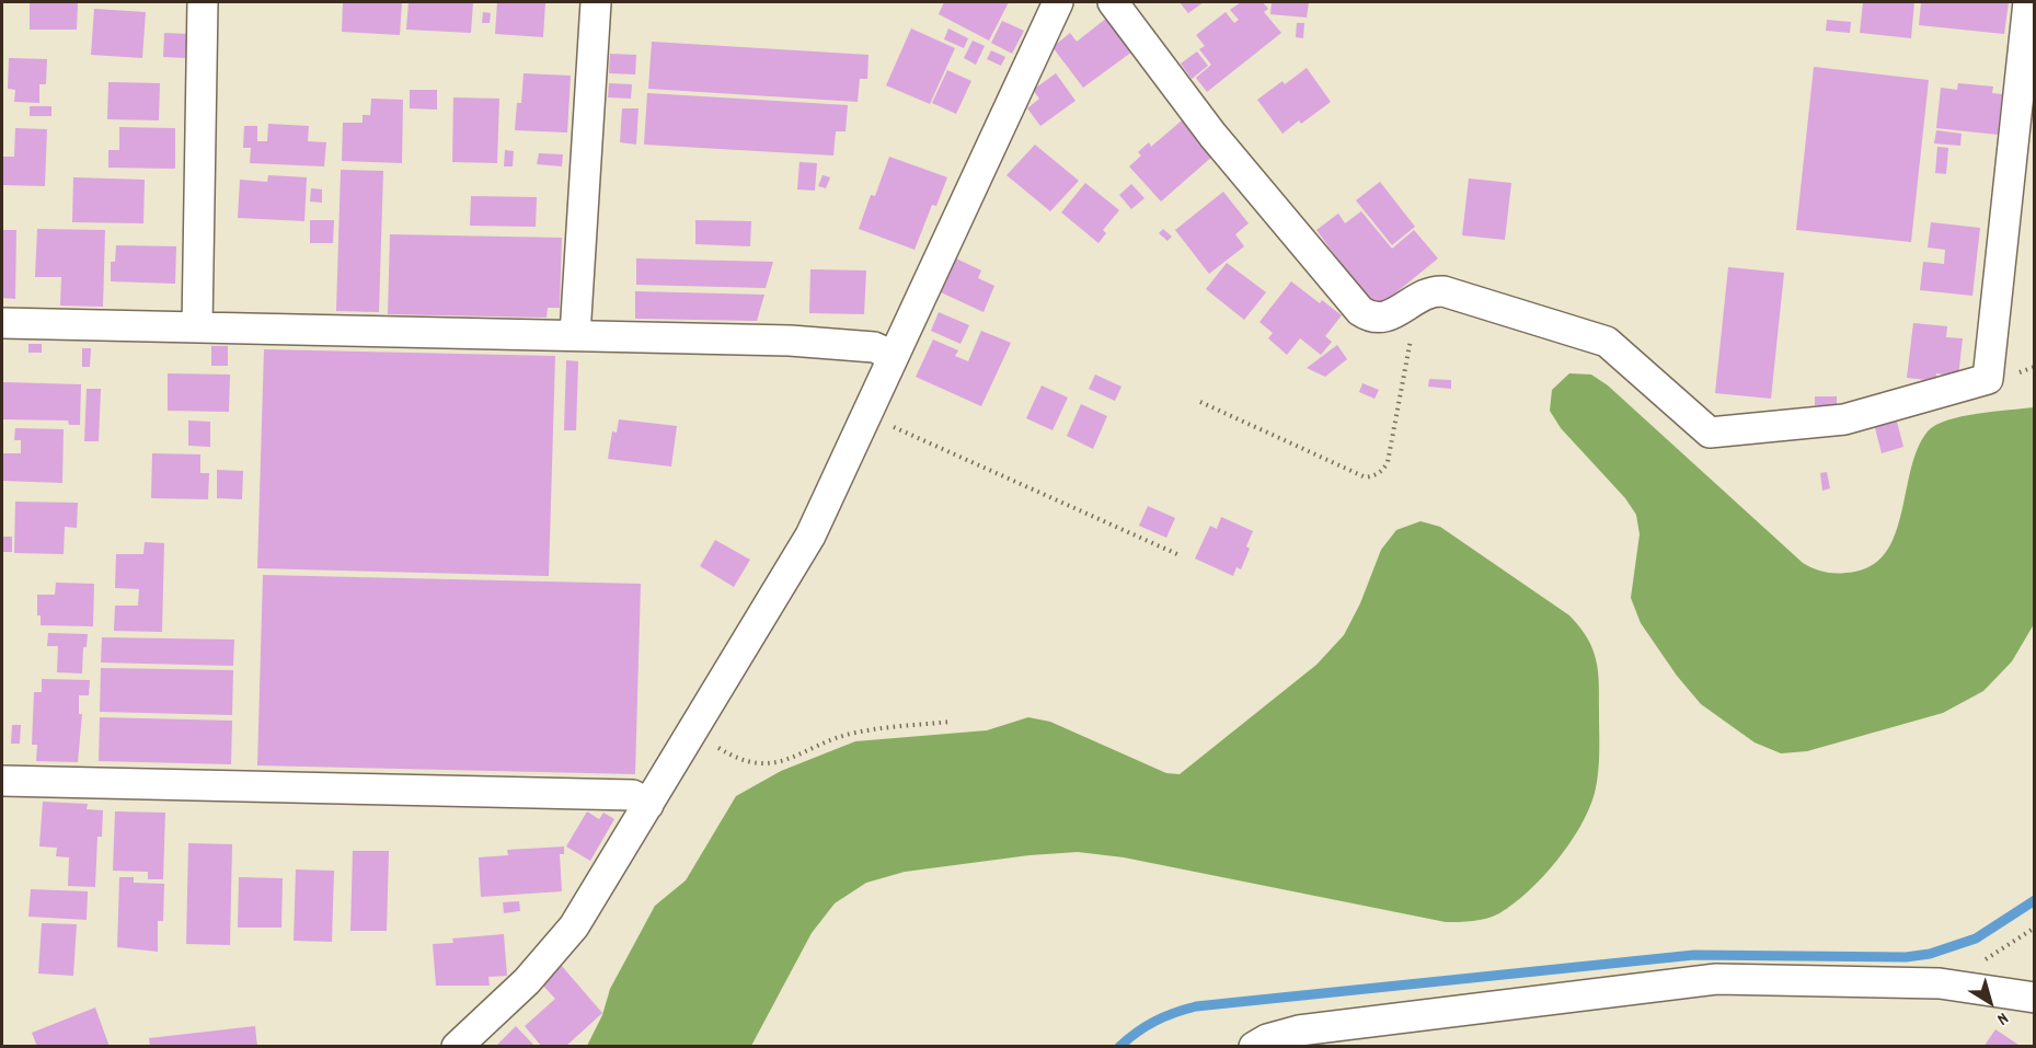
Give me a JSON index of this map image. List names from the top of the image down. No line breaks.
{"north":"bottom right"}
